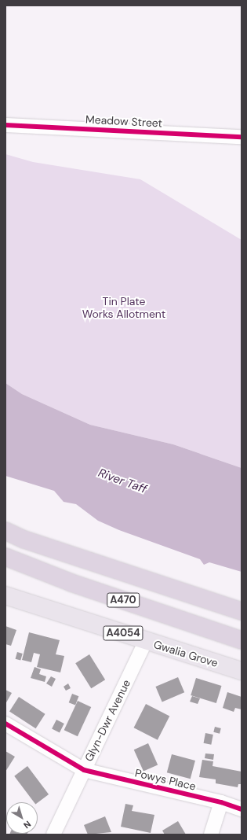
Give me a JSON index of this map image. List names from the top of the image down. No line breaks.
{"streets":{"highway":["A470"],"main road":["A4054","Gwalia Grove"],"street":["Meadow Street","Glyn-Dwr Avenue","Powys Place"]},"crossings":[["Gwalia Grove","Glyn-Dwr Avenue"],["Glyn-Dwr Avenue","Powys Place"]],"water":["River Taff"],"parks":["Tin Plate Works Allotment"],"north":"bottom right"}
